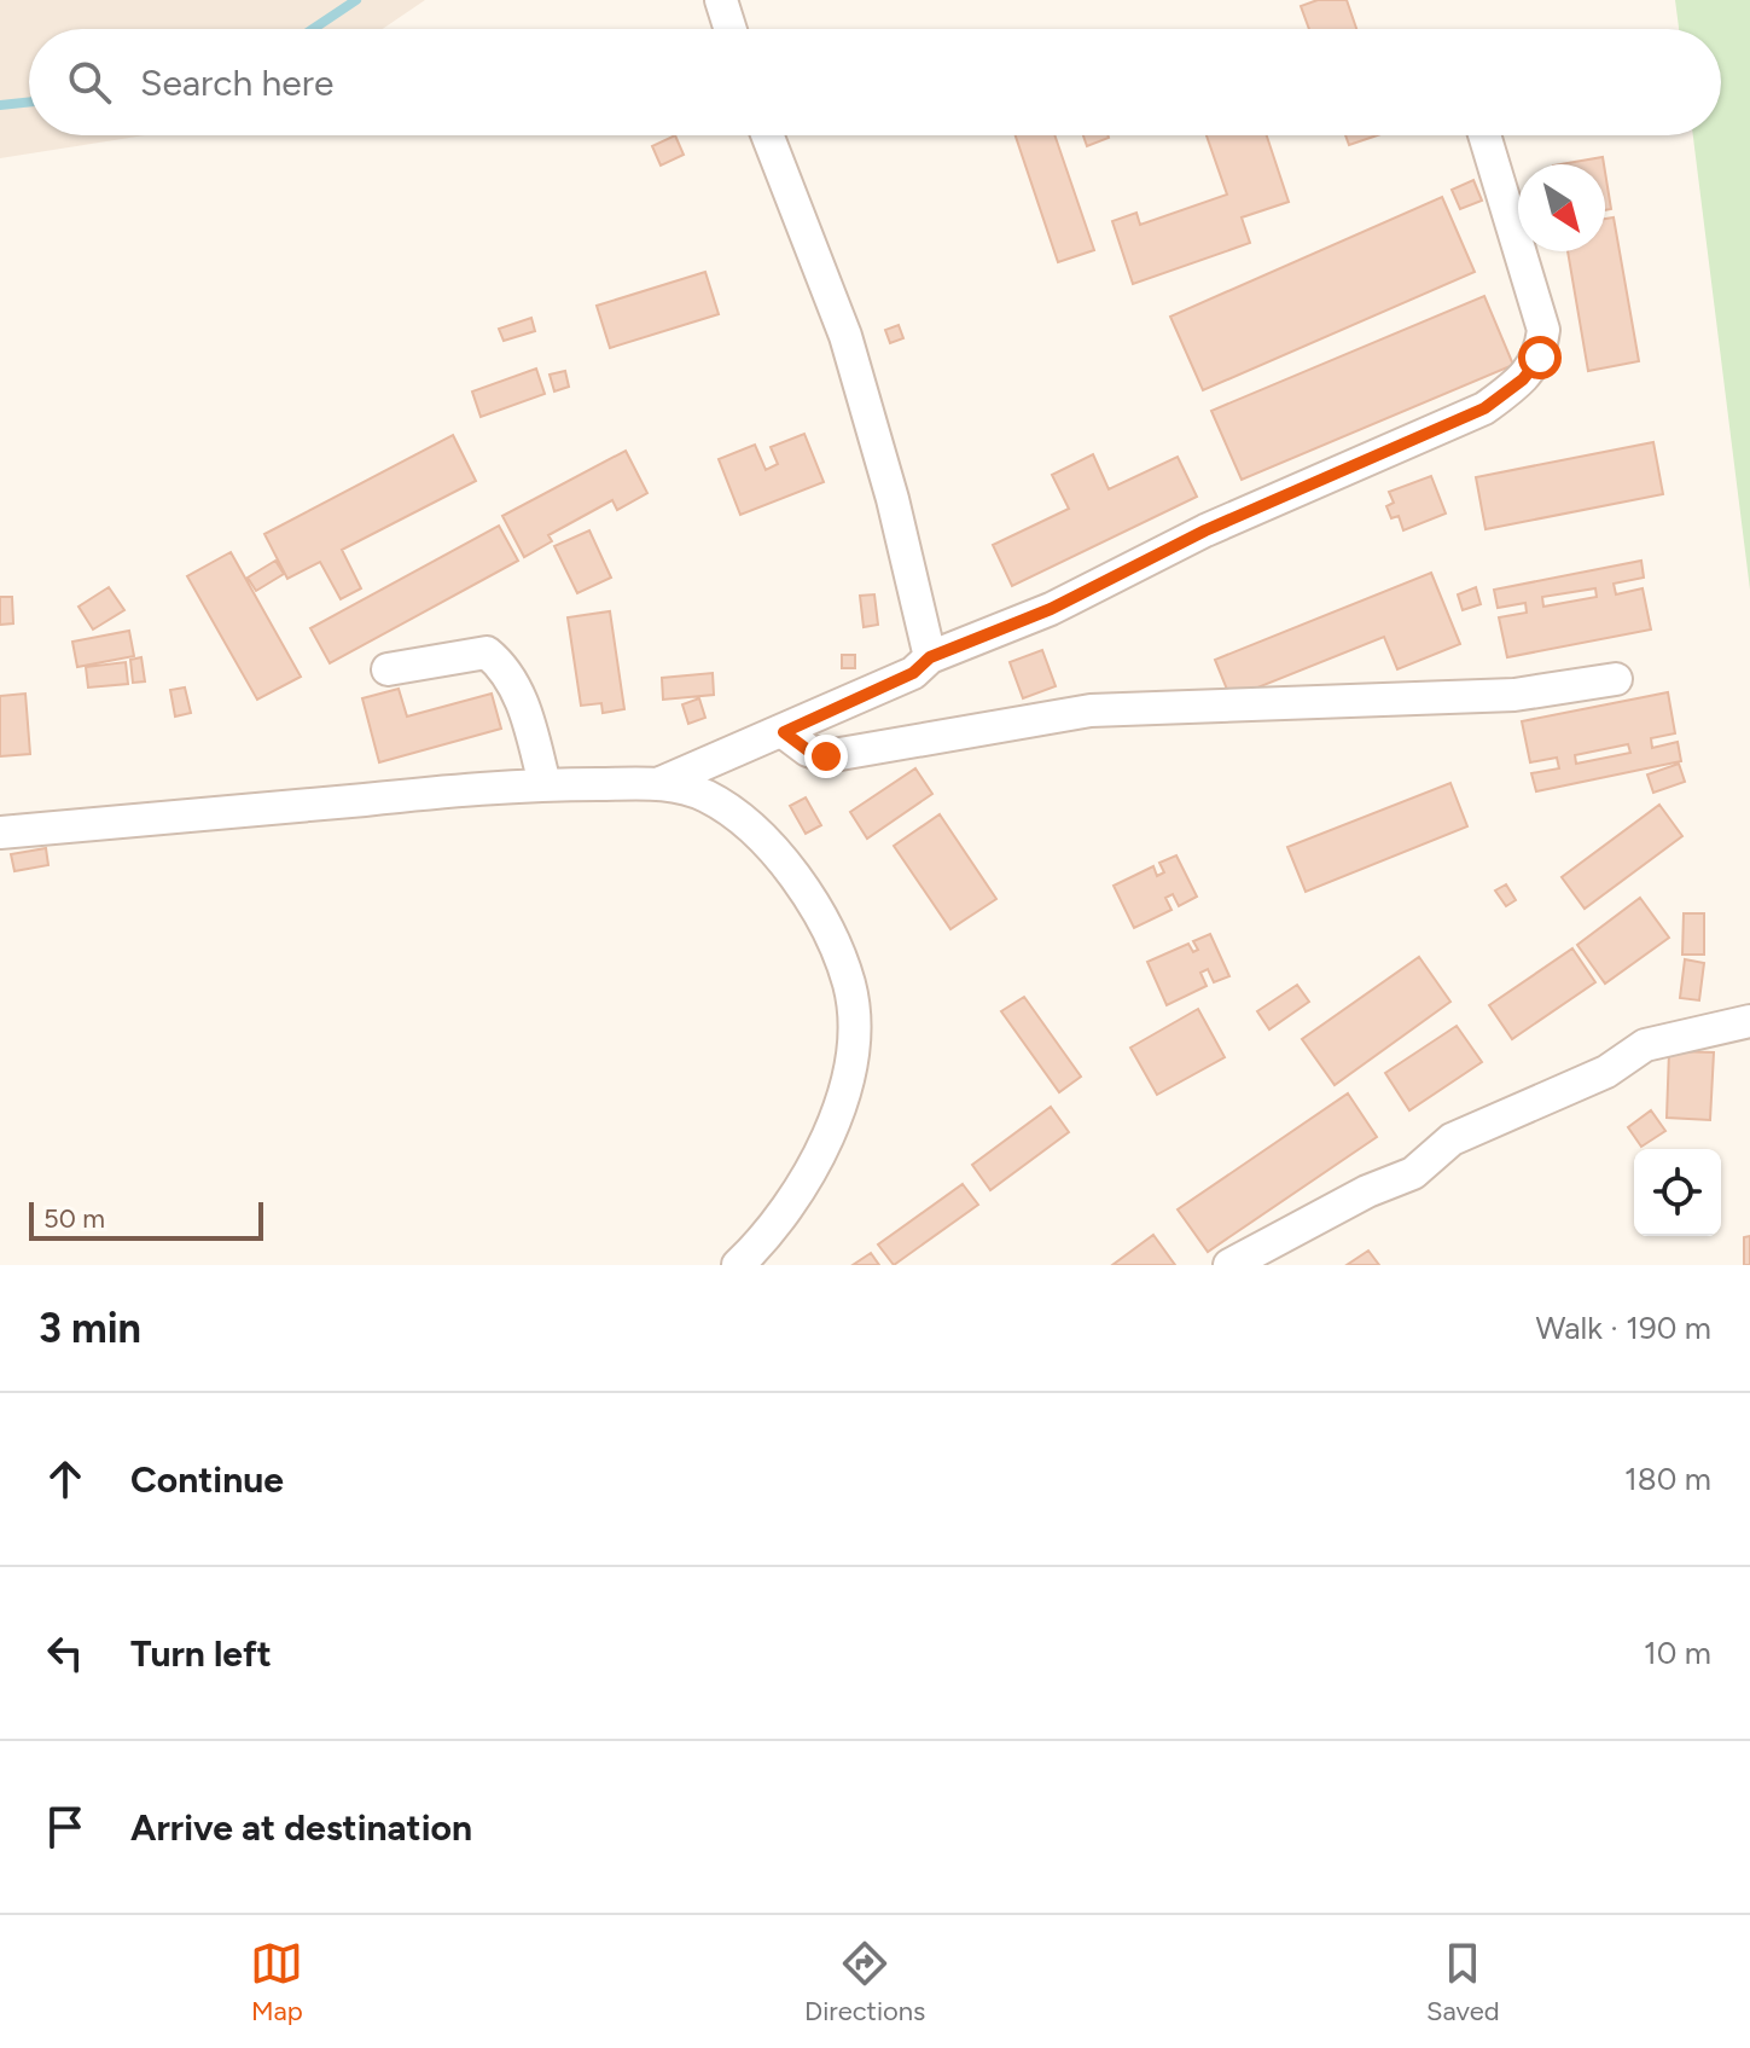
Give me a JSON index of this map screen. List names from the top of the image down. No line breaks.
{"scale_bar":"50 m","north":"bottom right","page":{"search":"Search here","scale":"50 m","heading":["3 min","Walk · 190 m"],"list":[["Continue","180 m"],["Turn left","10 m"],"Arrive at destination"],"nav":["Map","Directions","Saved"]}}
